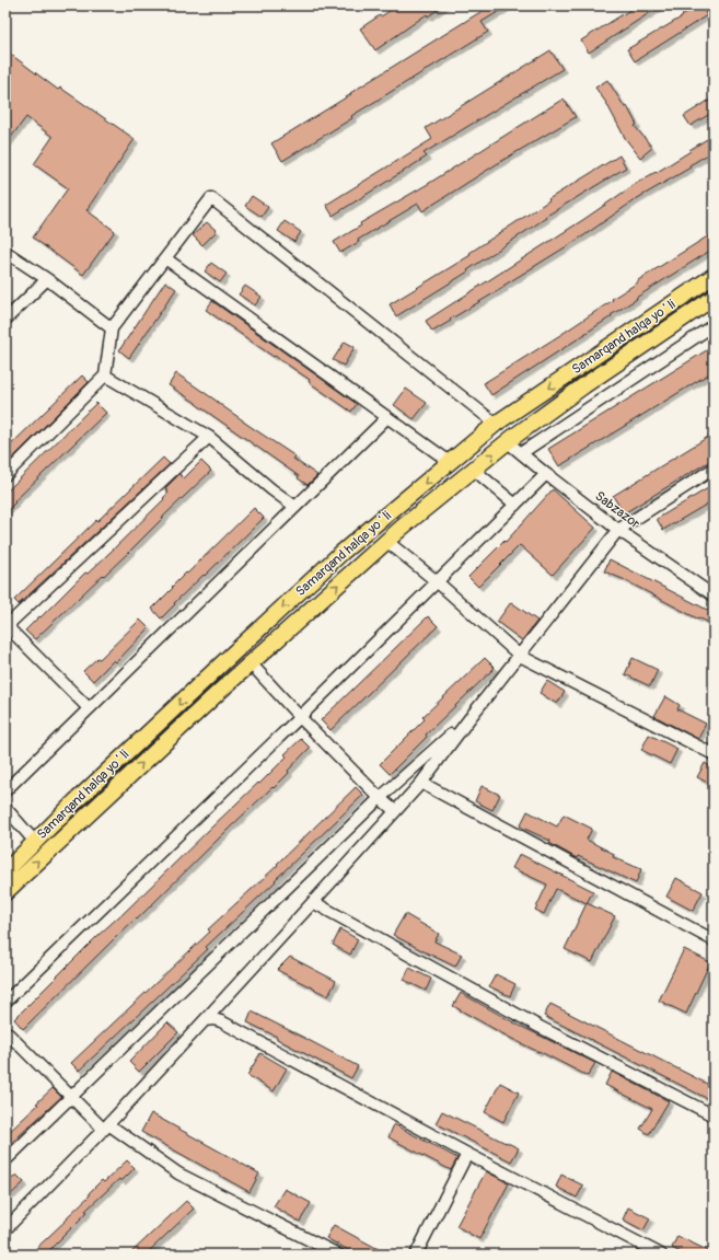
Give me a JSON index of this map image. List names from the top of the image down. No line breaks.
{"streets":{"highway":["Samarqand halqa yoʻli"],"street":["Sabzazor"]},"crossings":[["Samarqand halqa yoʻli","Sabzazor"]]}
